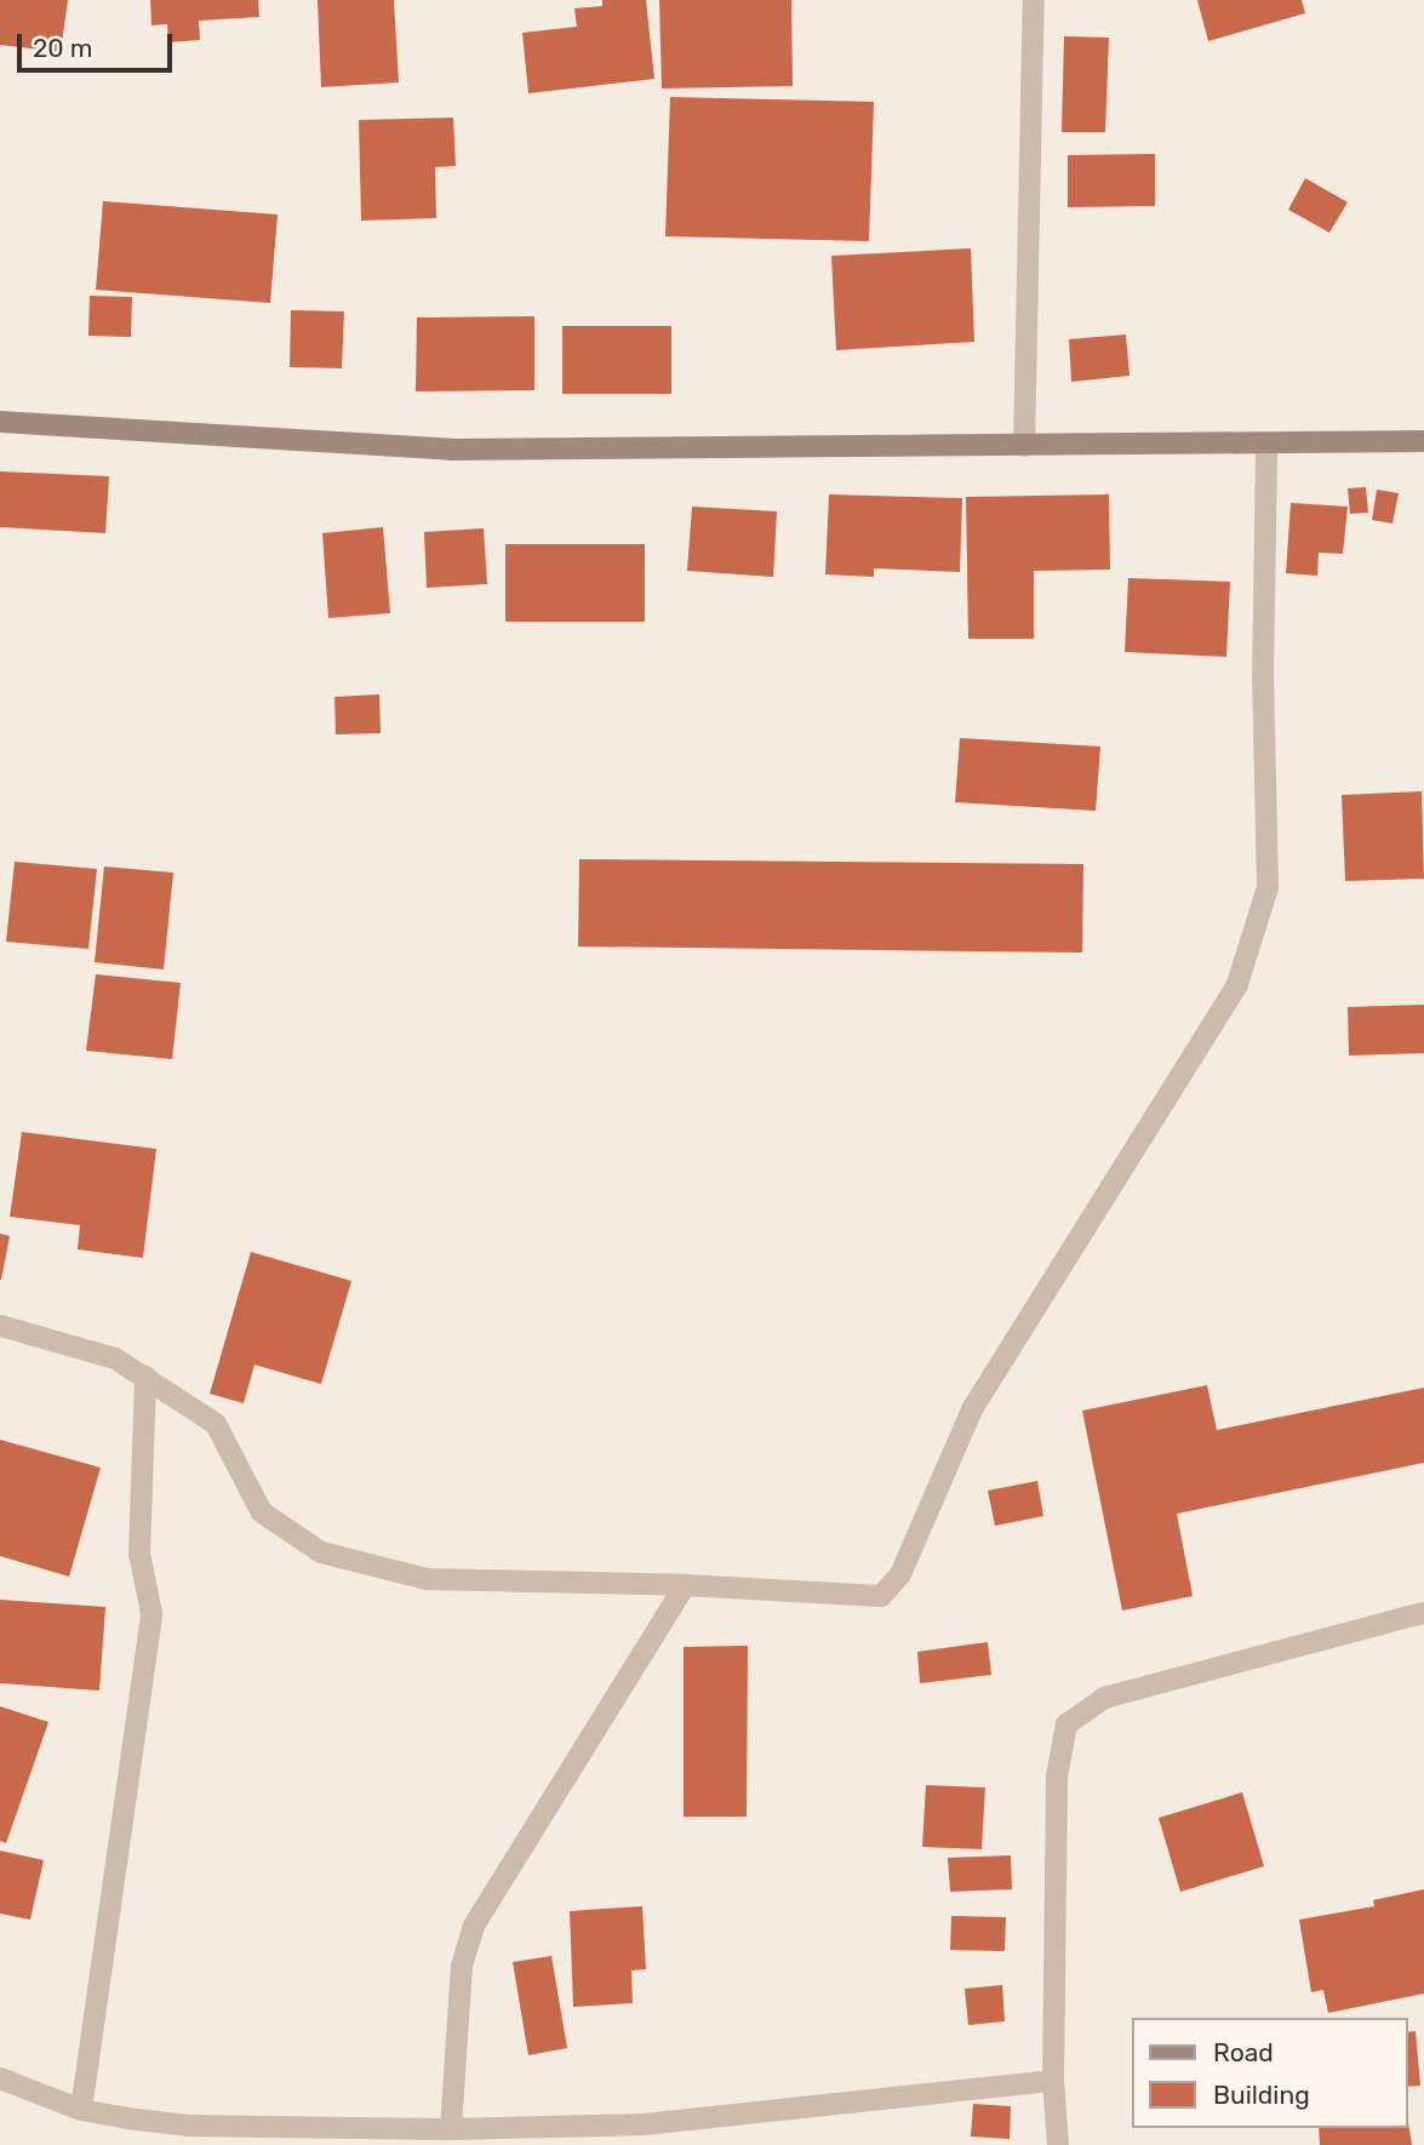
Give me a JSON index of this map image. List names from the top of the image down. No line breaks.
{"legend":["Road","Building"],"scale_bar":"20 m"}
